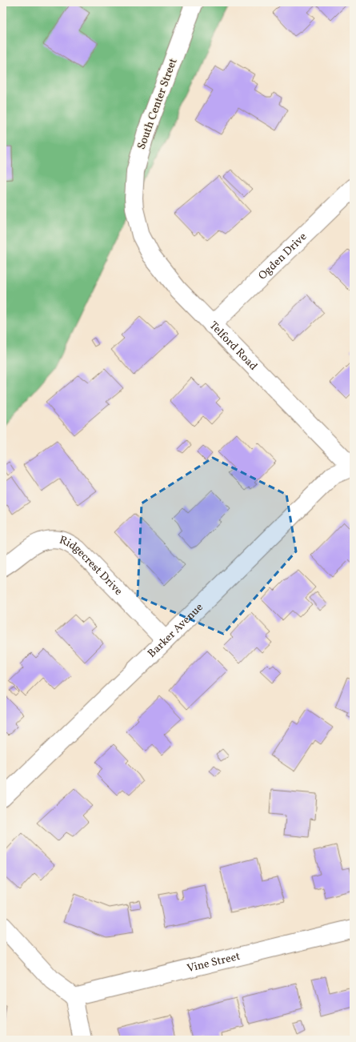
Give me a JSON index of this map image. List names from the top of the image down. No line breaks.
{"streets":{"street":["South Center Street","Ogden Drive","Telford Road","Ridgecrest Drive","Barker Avenue","Vine Street"]},"crossings":[["South Center Street","Telford Road"],["Ogden Drive","Telford Road"],["Telford Road","Barker Avenue"],["Ridgecrest Drive","Barker Avenue"]]}
